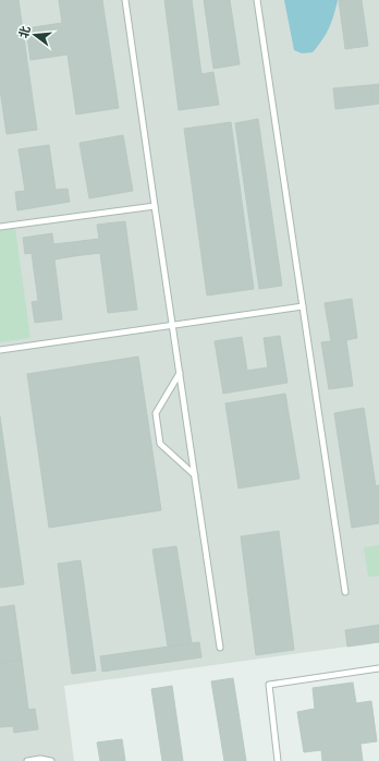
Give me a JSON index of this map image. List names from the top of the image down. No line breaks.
{"north":"left"}
